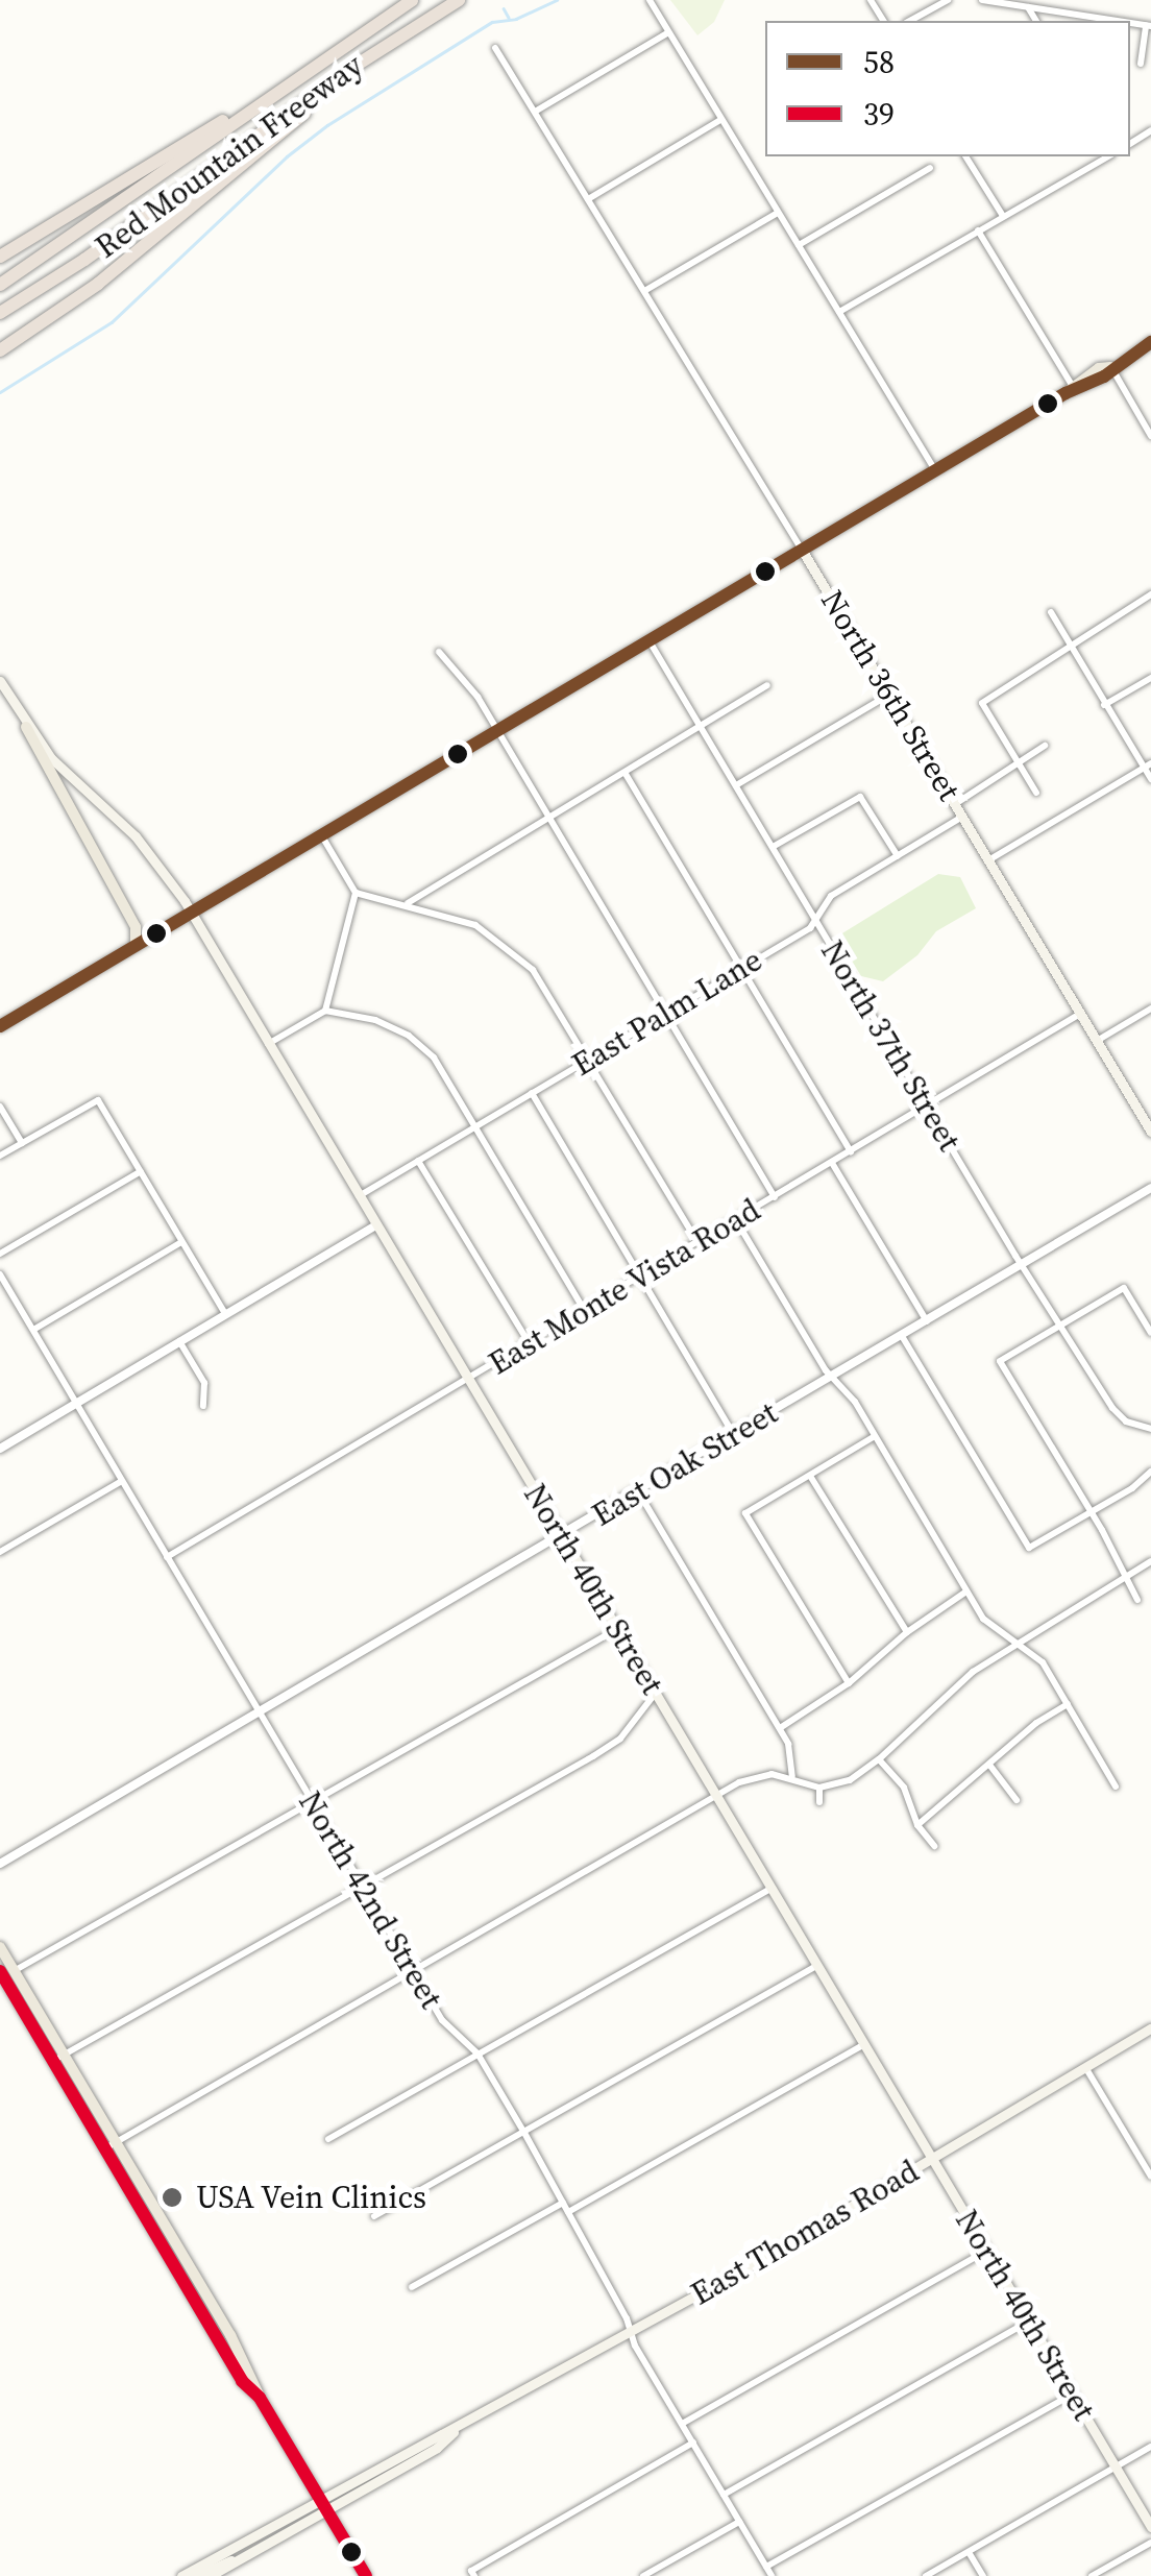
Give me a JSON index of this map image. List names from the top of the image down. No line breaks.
{"streets":{"highway":["Red Mountain Freeway"],"main road":["North 36th Street","North 40th Street","East Thomas Road"],"street":["East Palm Lane","North 37th Street","East Monte Vista Road","East Oak Street","North 42nd Street"]},"crossings":[["North 36th Street","East Palm Lane"],["North 36th Street","East Monte Vista Road"],["East Palm Lane","North 37th Street"],["East Palm Lane","North 40th Street"],["North 37th Street","East Monte Vista Road"],["North 37th Street","East Oak Street"],["East Monte Vista Road","North 40th Street"],["East Monte Vista Road","North 42nd Street"],["East Oak Street","North 40th Street"],["East Oak Street","North 42nd Street"],["North 40th Street","East Thomas Road"],["North 42nd Street","East Thomas Road"]],"places":["USA Vein Clinics"],"lines":["transit line 58","transit line 39"],"legend":["58","39"]}
